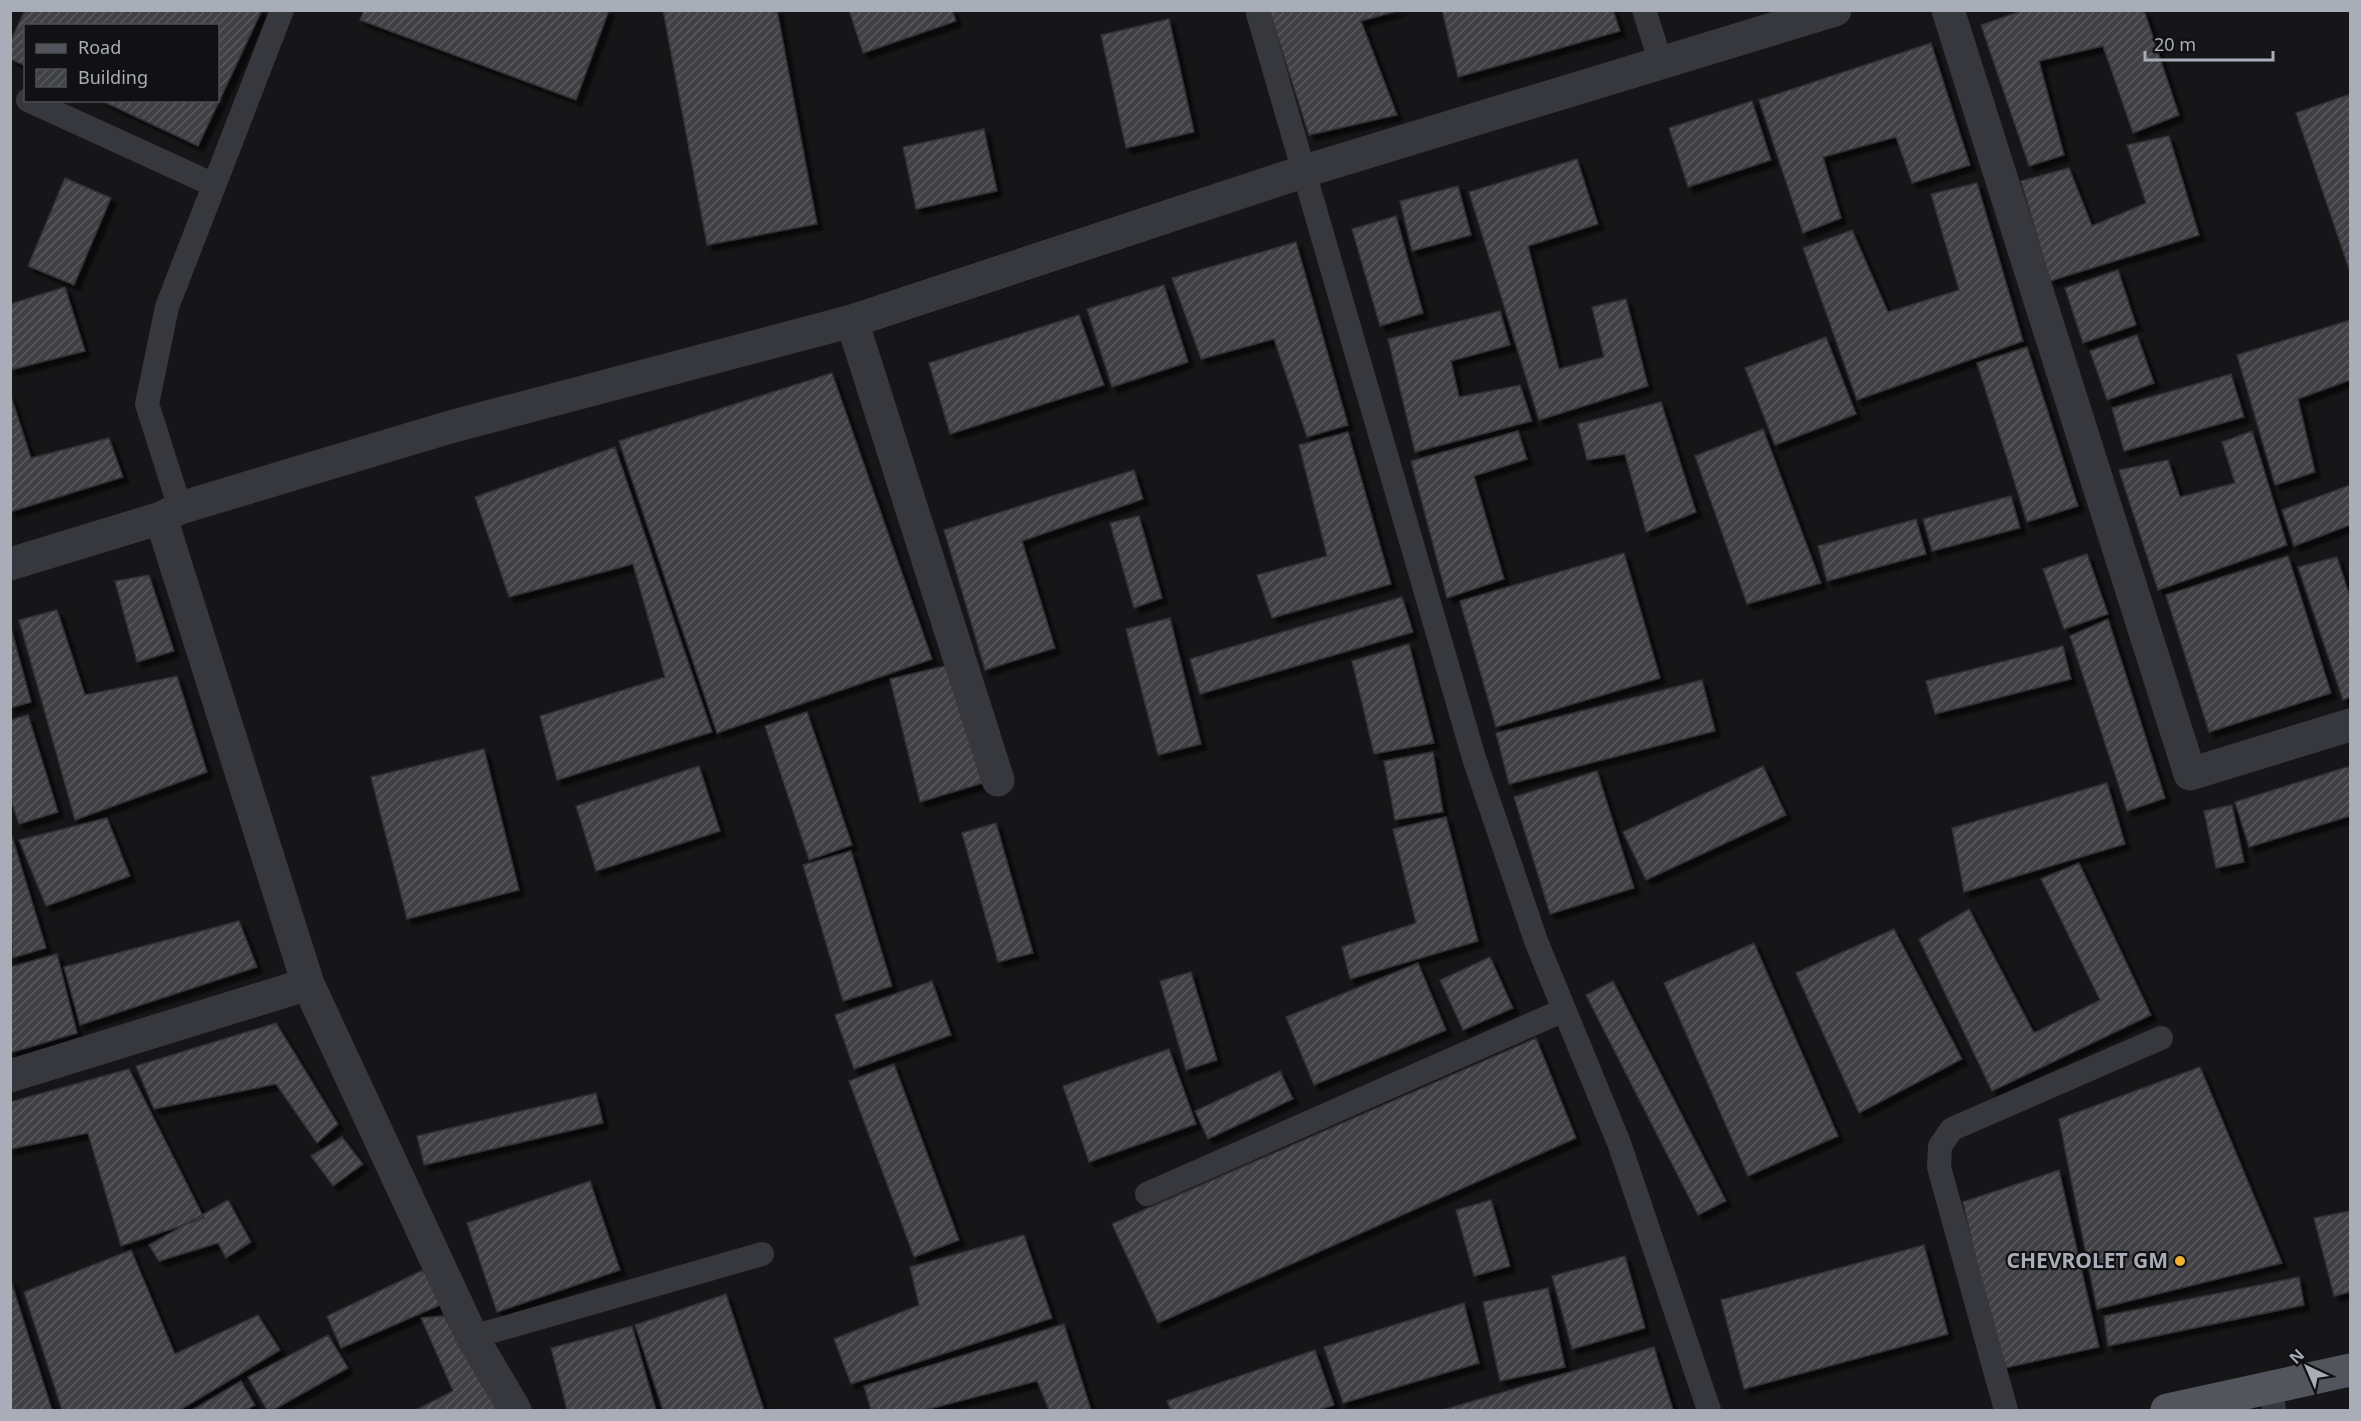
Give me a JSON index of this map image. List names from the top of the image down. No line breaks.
{"places":["CHEVROLET GM"],"legend":["Road","Building"],"scale_bar":"20 m","north":"top left"}
